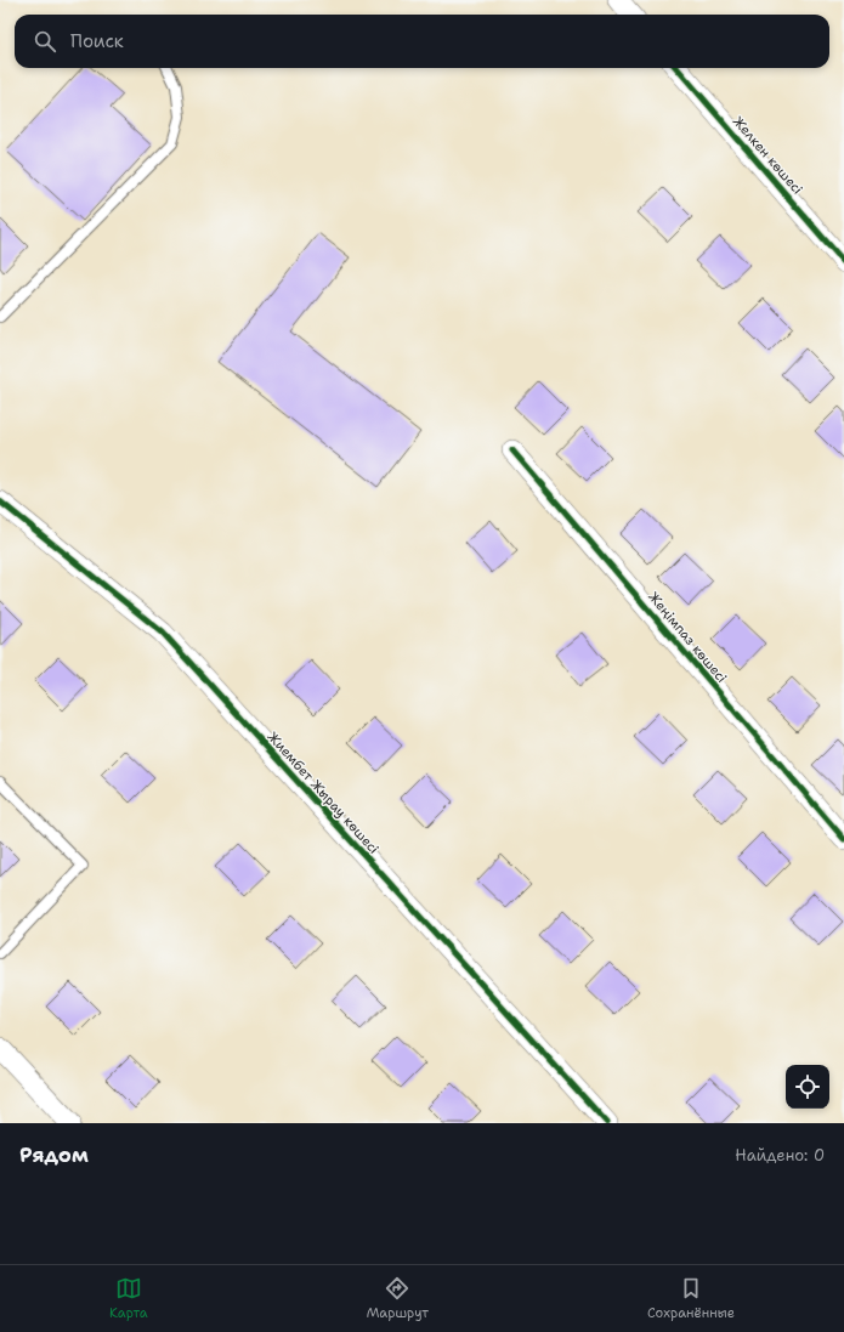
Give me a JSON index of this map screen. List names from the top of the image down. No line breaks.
{"streets":{"street":["Желкен көшесі","Жеңімпаз көшесі","Жиембет Жырау көшесі"]},"page":{"search":"Поиск","heading":["Рядом","Найдено: 0"],"nav":["Карта","Маршрут","Сохранённые"]}}
